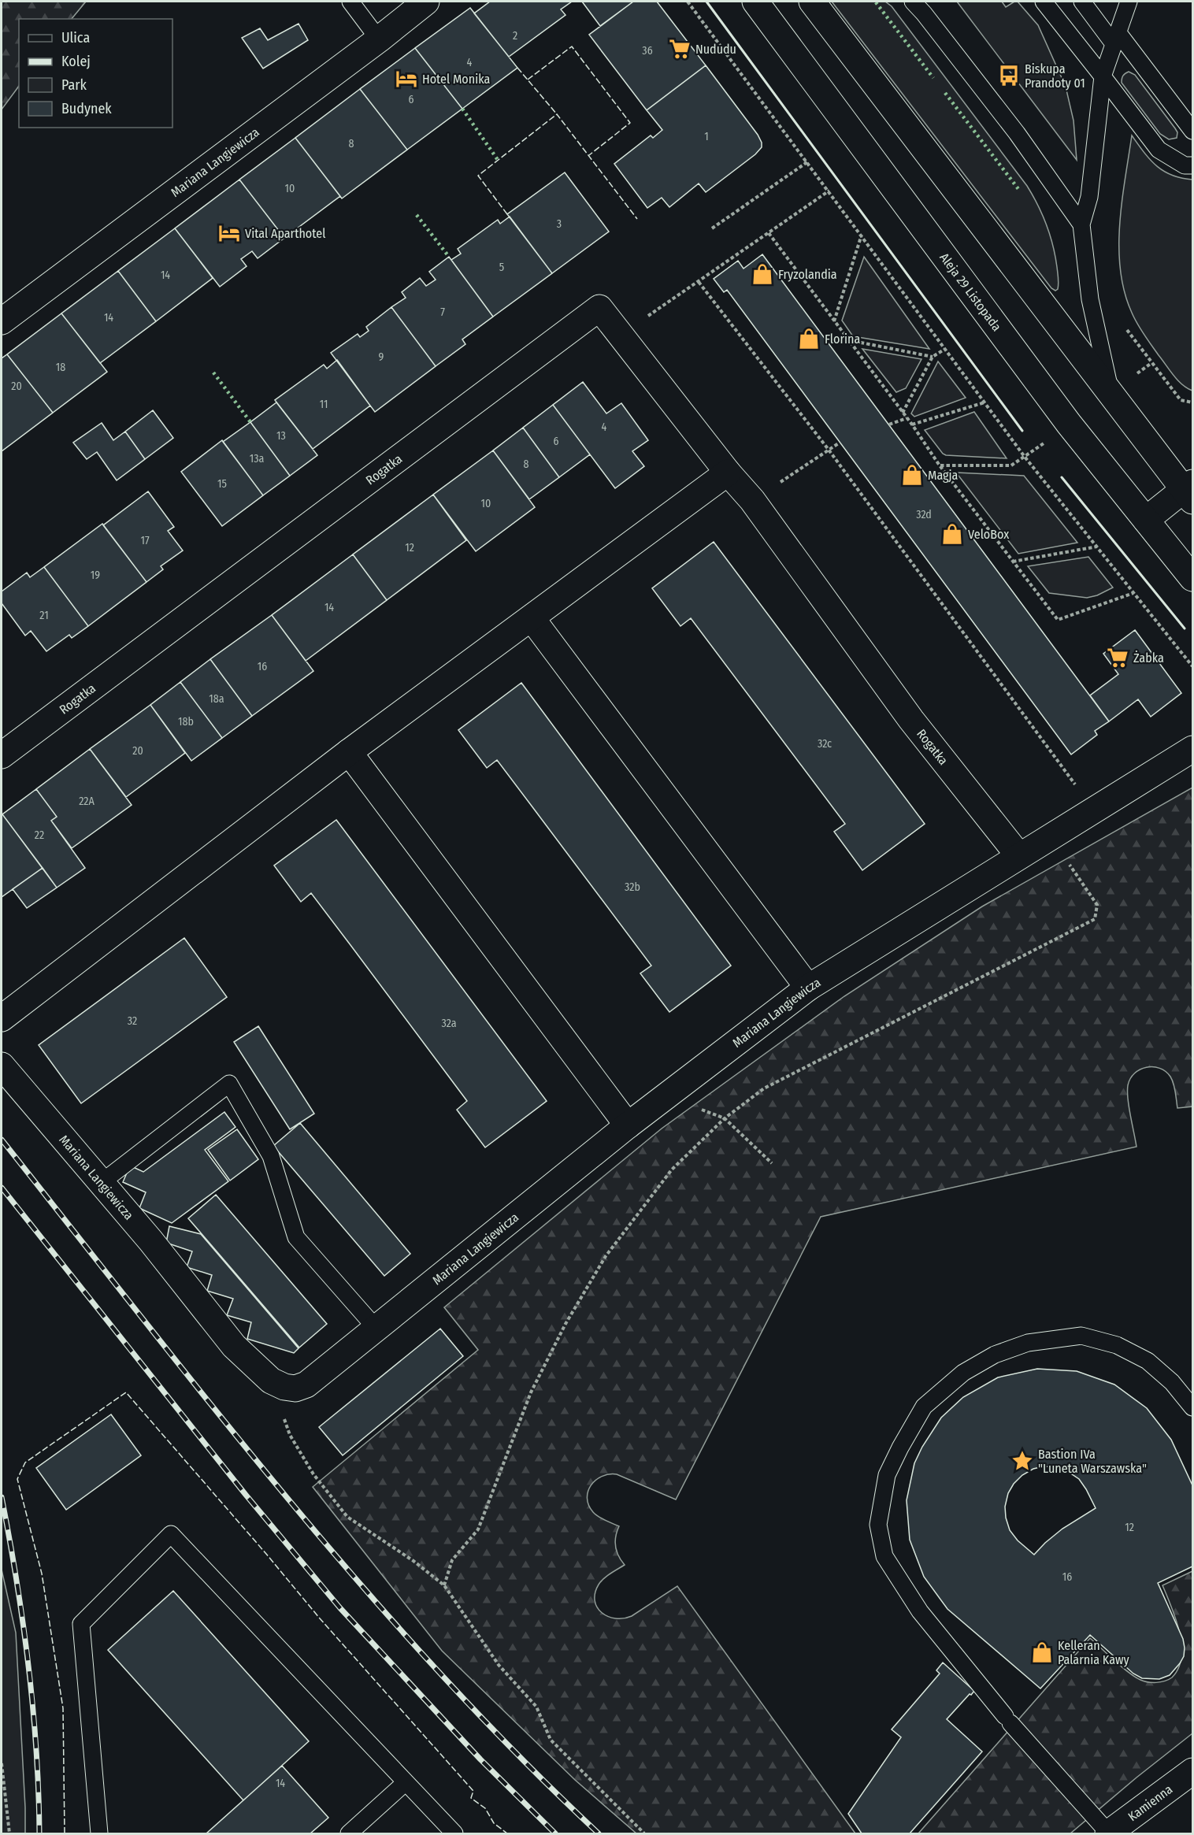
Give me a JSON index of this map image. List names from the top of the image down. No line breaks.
{"streets":{"street":["Mariana Langiewicza","Aleja 29 Listopada","Rogatka","Kamienna"]},"crossings":[["Mariana Langiewicza","Rogatka"]],"places":{"supermarket":["Nududu","Żabka"],"bus stop":["Biskupa Prandoty 01"],"hotel":["Hotel Monika","Vital Aparthotel"],"shop":["Fryzolandia","Florina","Magja","VeloBox","Kelleran Palarnia Kawy"],"place":["Bastion IVa \"Luneta Warszawska\""]},"house_numbers":["2","36","4","6","1","8","10","3","5","14","7","14","9","18","20","11","4","13","6","13a","8","15","10","32d","17","12","19","14","21","16","18a","18b","32c","20","22A","22","32b","32","32a","12","16","14"],"legend":["Ulica","Kolej","Park","Budynek"]}
